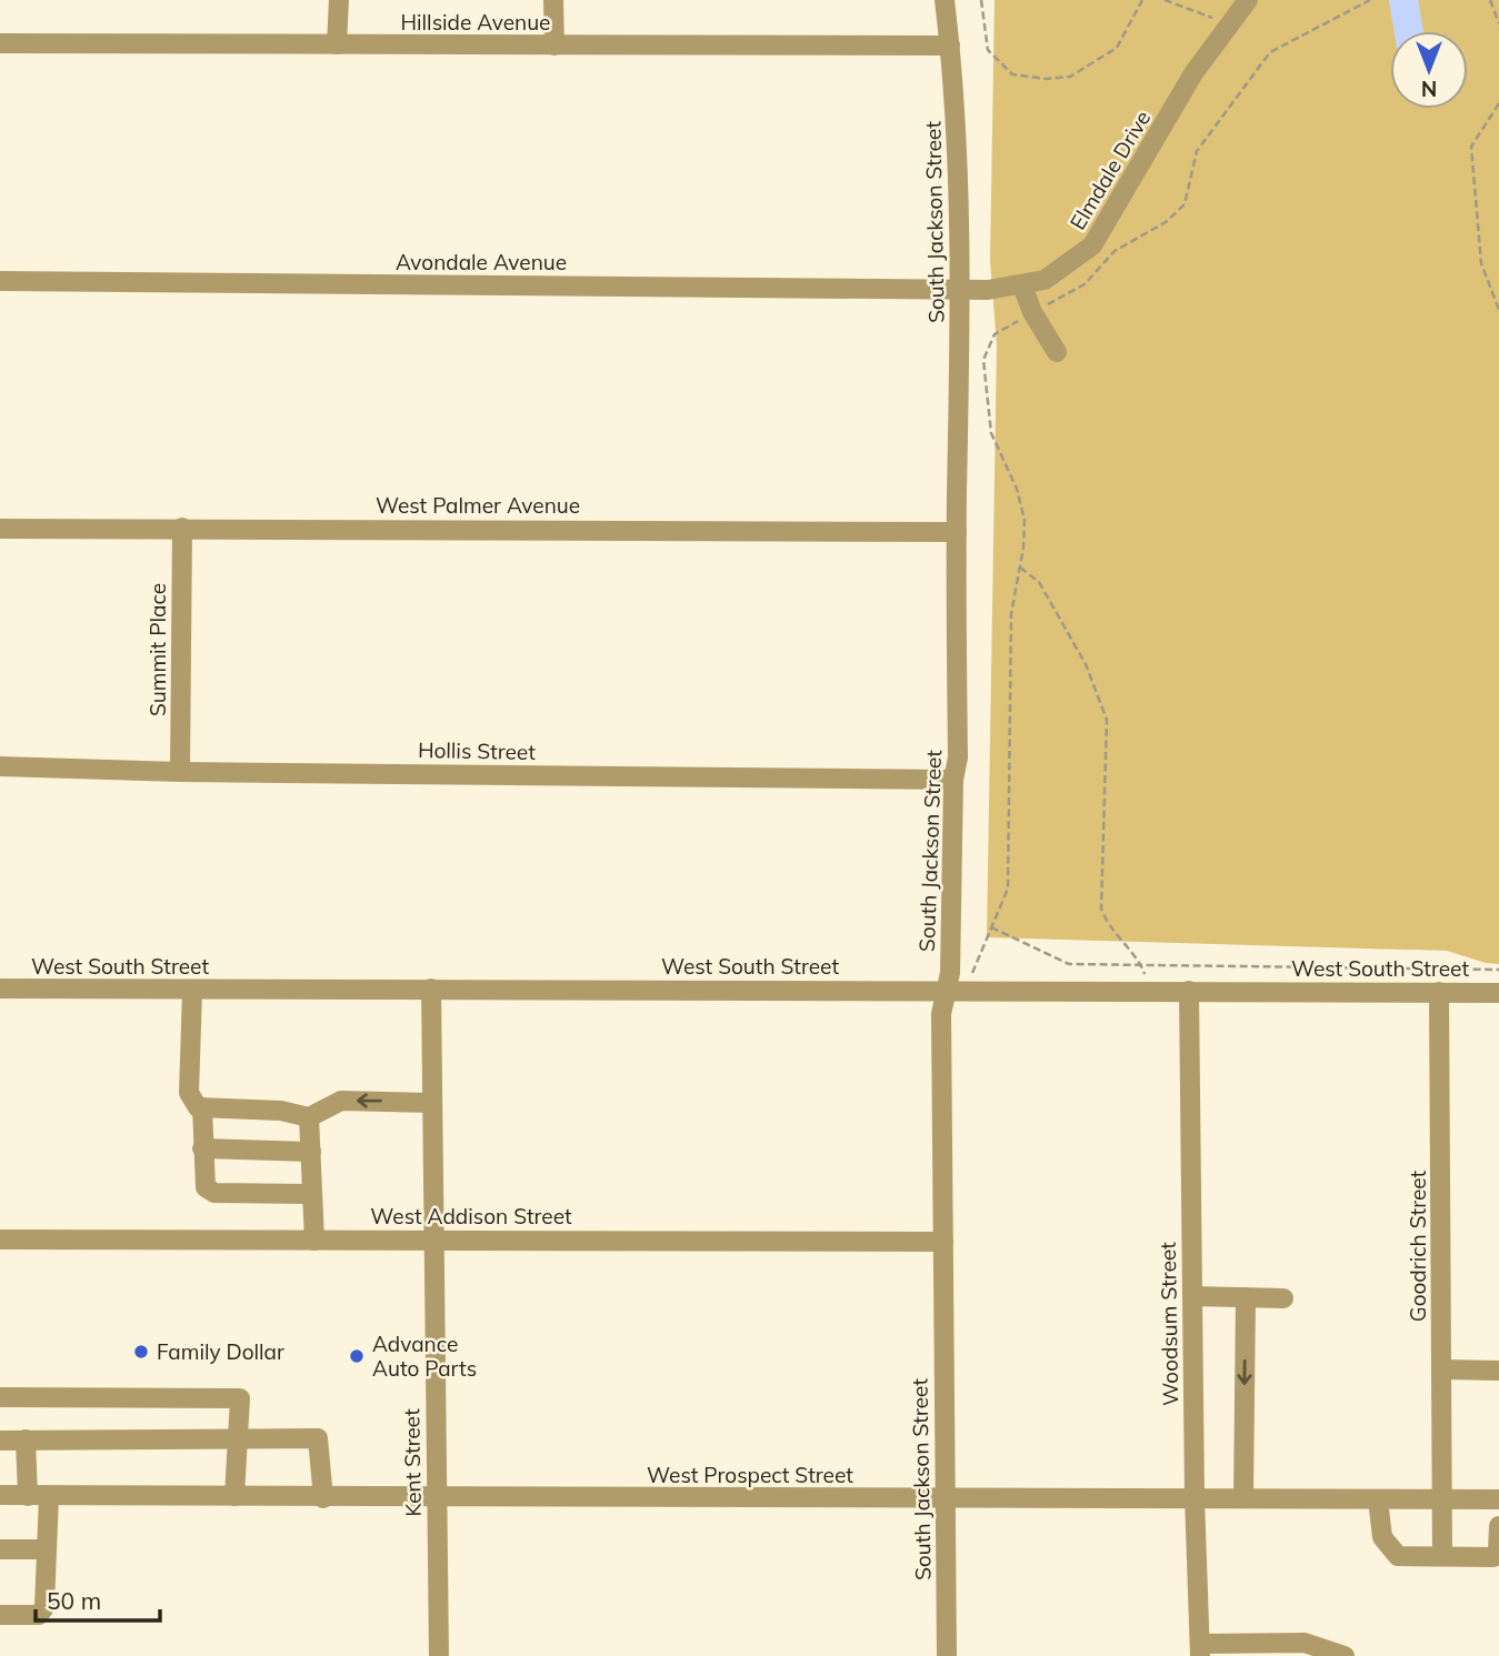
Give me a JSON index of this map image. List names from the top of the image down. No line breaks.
{"streets":{"street":["Hillside Avenue","Elmdale Drive","South Jackson Street","Avondale Avenue","West Palmer Avenue","Summit Place","Hollis Street","West South Street","West Addison Street","Goodrich Street","Woodsum Street","Kent Street","West Prospect Street"]},"crossings":[["Hillside Avenue","South Jackson Street"],["Elmdale Drive","South Jackson Street"],["Elmdale Drive","Avondale Avenue"],["South Jackson Street","Avondale Avenue"],["South Jackson Street","West Palmer Avenue"],["South Jackson Street","Hollis Street"],["South Jackson Street","West South Street"],["South Jackson Street","West Addison Street"],["South Jackson Street","West Prospect Street"],["West Palmer Avenue","Summit Place"],["Summit Place","Hollis Street"],["West South Street","Goodrich Street"],["West South Street","Woodsum Street"],["West South Street","Kent Street"],["West Addison Street","Kent Street"],["Goodrich Street","West Prospect Street"],["Woodsum Street","West Prospect Street"],["Kent Street","West Prospect Street"]],"places":["Family Dollar","Advance Auto Parts"],"scale_bar":"50 m","north":"bottom"}
